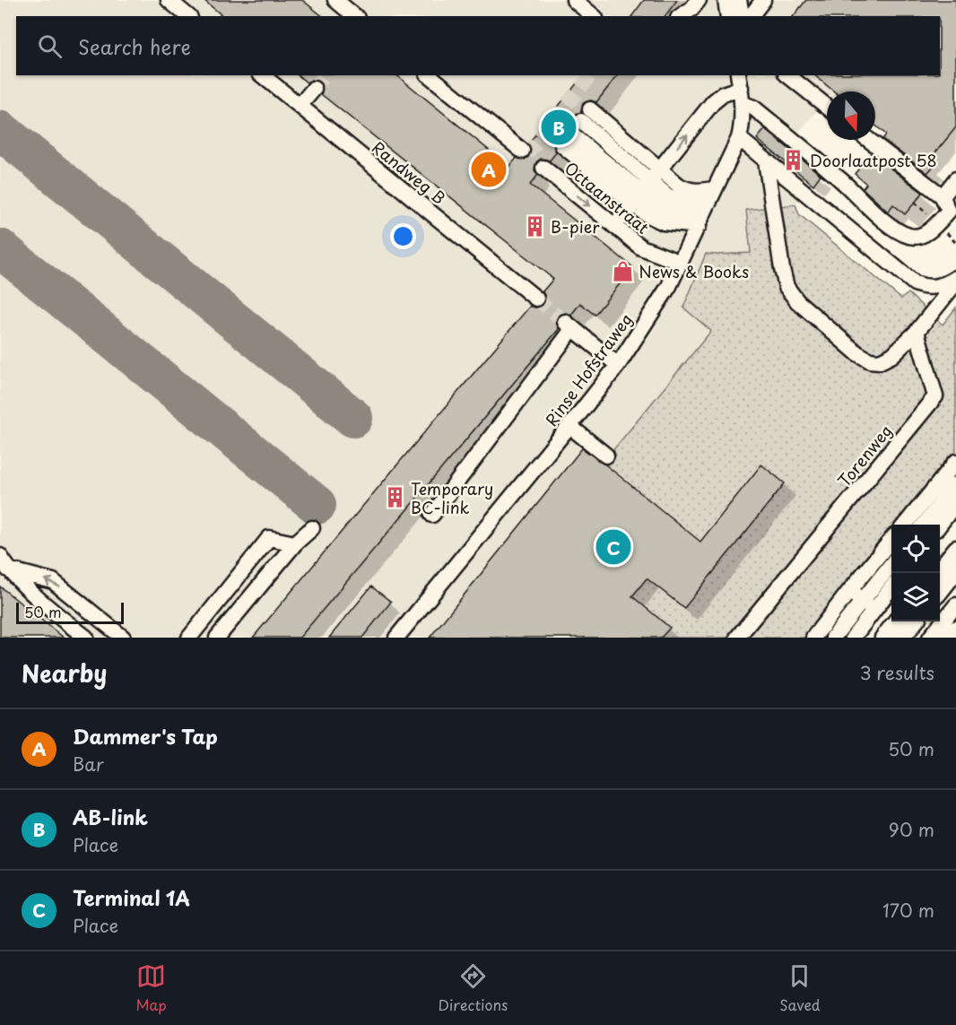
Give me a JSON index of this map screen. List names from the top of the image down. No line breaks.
{"streets":{"street":["Randweg B","Octaanstraat","Rinse Hofstraweg","Torenweg"]},"crossings":[["Octaanstraat","Rinse Hofstraweg"]],"places":{"building":["Doorlaatpost 58","B-pier","Temporary BC-link"],"shop":["News & Books"]},"scale_bar":"50 m","north":"bottom","page":{"search":"Search here","pins":["B","A","C"],"scale":"50 m","heading":["Nearby","3 results"],"list":[{"mark":"A","name":"Dammer's Tap","note":"Bar","value":"50 m"},{"mark":"B","name":"AB-link","note":"Place","value":"90 m"},{"mark":"C","name":"Terminal 1A","note":"Place","value":"170 m"}],"nav":["Map","Directions","Saved"]}}
